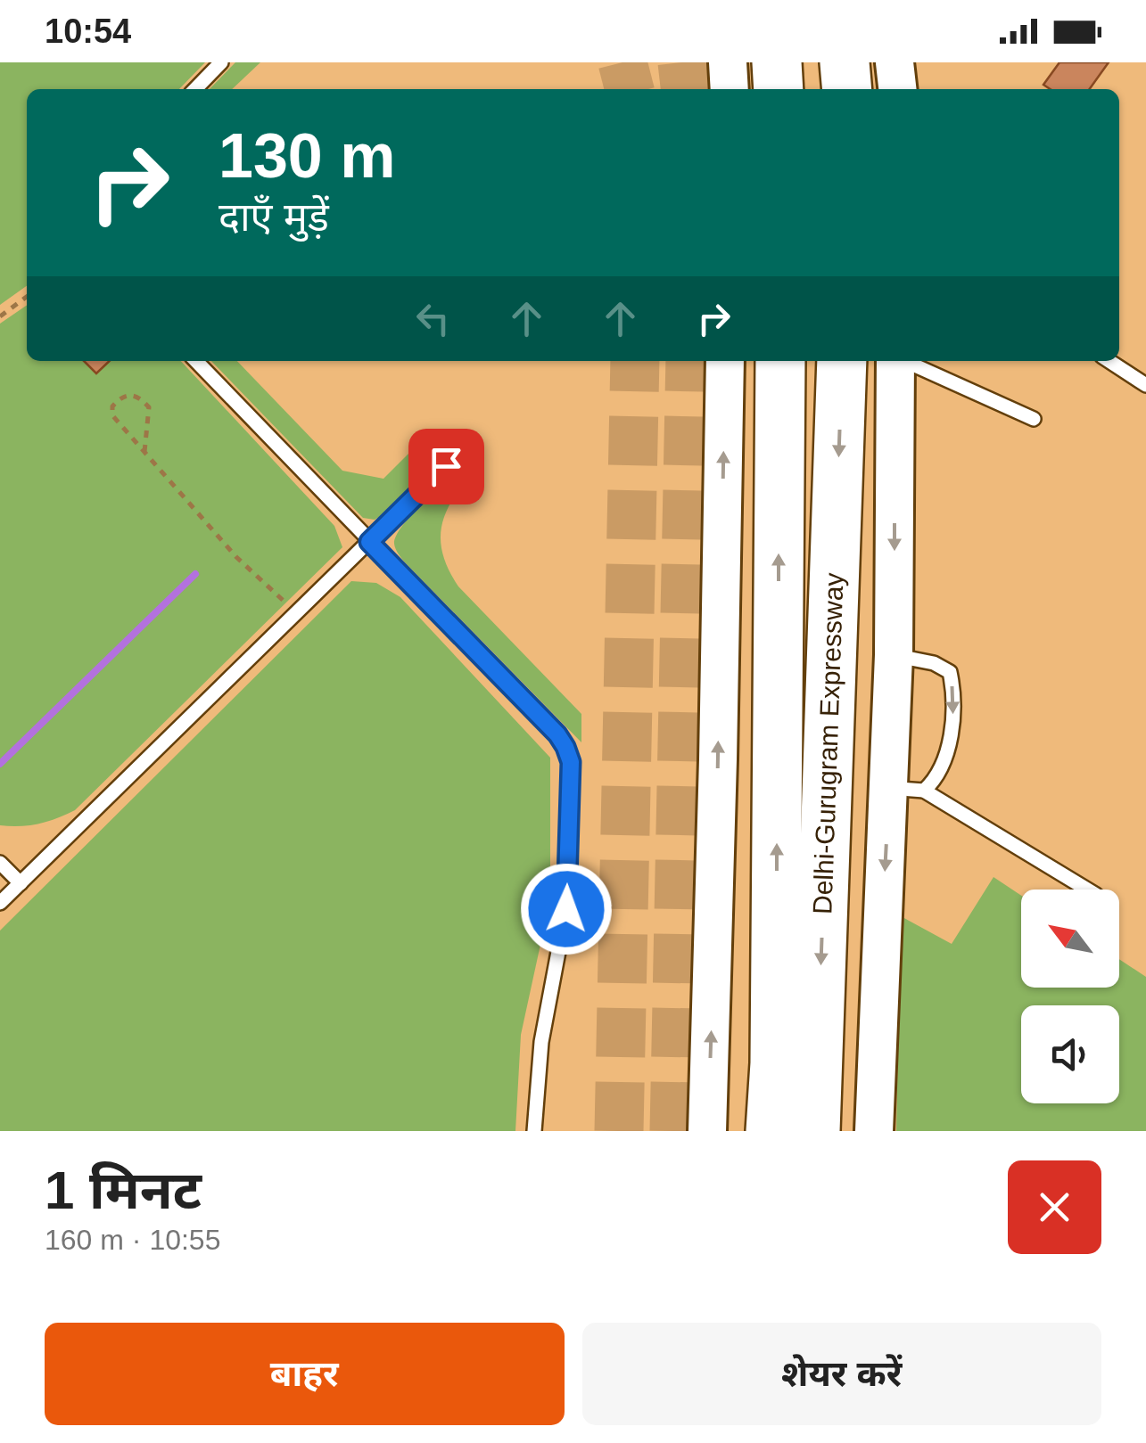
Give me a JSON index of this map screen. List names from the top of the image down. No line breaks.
{"streets":{"highway":["Delhi-Gurugram Expressway"]},"north":"top left","page":{"status":"10:54","turn":["130 m","दाएँ मुड़ें"],"heading":["1 मिनट","160 m · 10:55"],"buttons":["बाहर","शेयर करें"]}}
